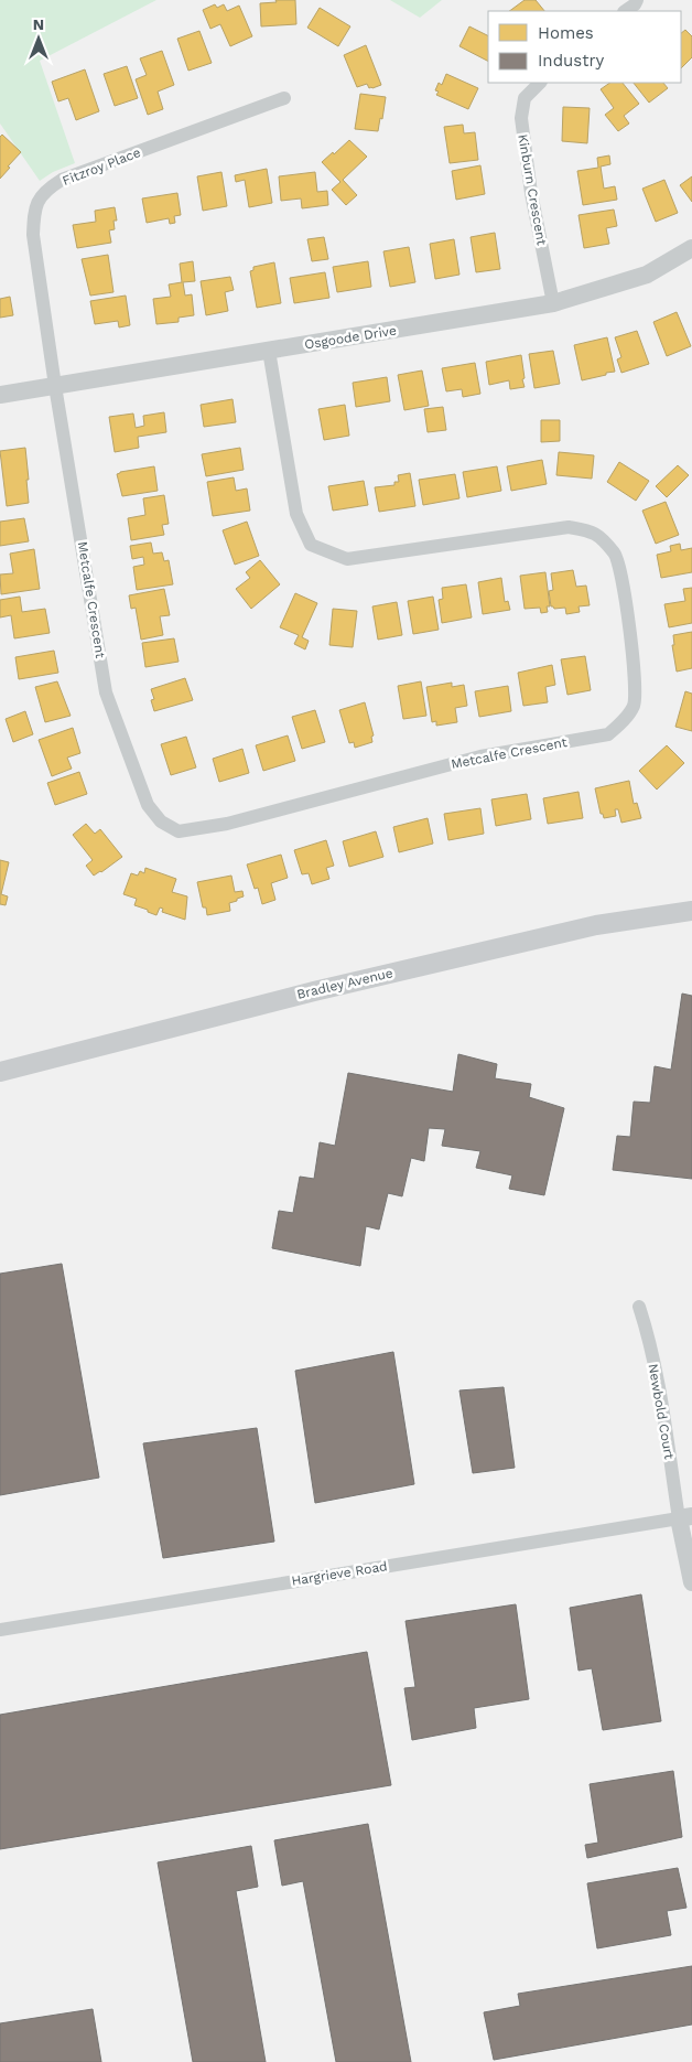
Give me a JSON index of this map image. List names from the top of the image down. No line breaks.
{"streets":{"main road":["Bradley Avenue"],"street":["Fitzroy Place","Kinburn Crescent","Osgoode Drive","Metcalfe Crescent","Newbold Court","Hargrieve Road"]},"crossings":[["Fitzroy Place","Osgoode Drive"],["Fitzroy Place","Metcalfe Crescent"],["Kinburn Crescent","Osgoode Drive"],["Osgoode Drive","Metcalfe Crescent"],["Newbold Court","Hargrieve Road"]],"legend":["Homes","Industry"],"north":"top"}
